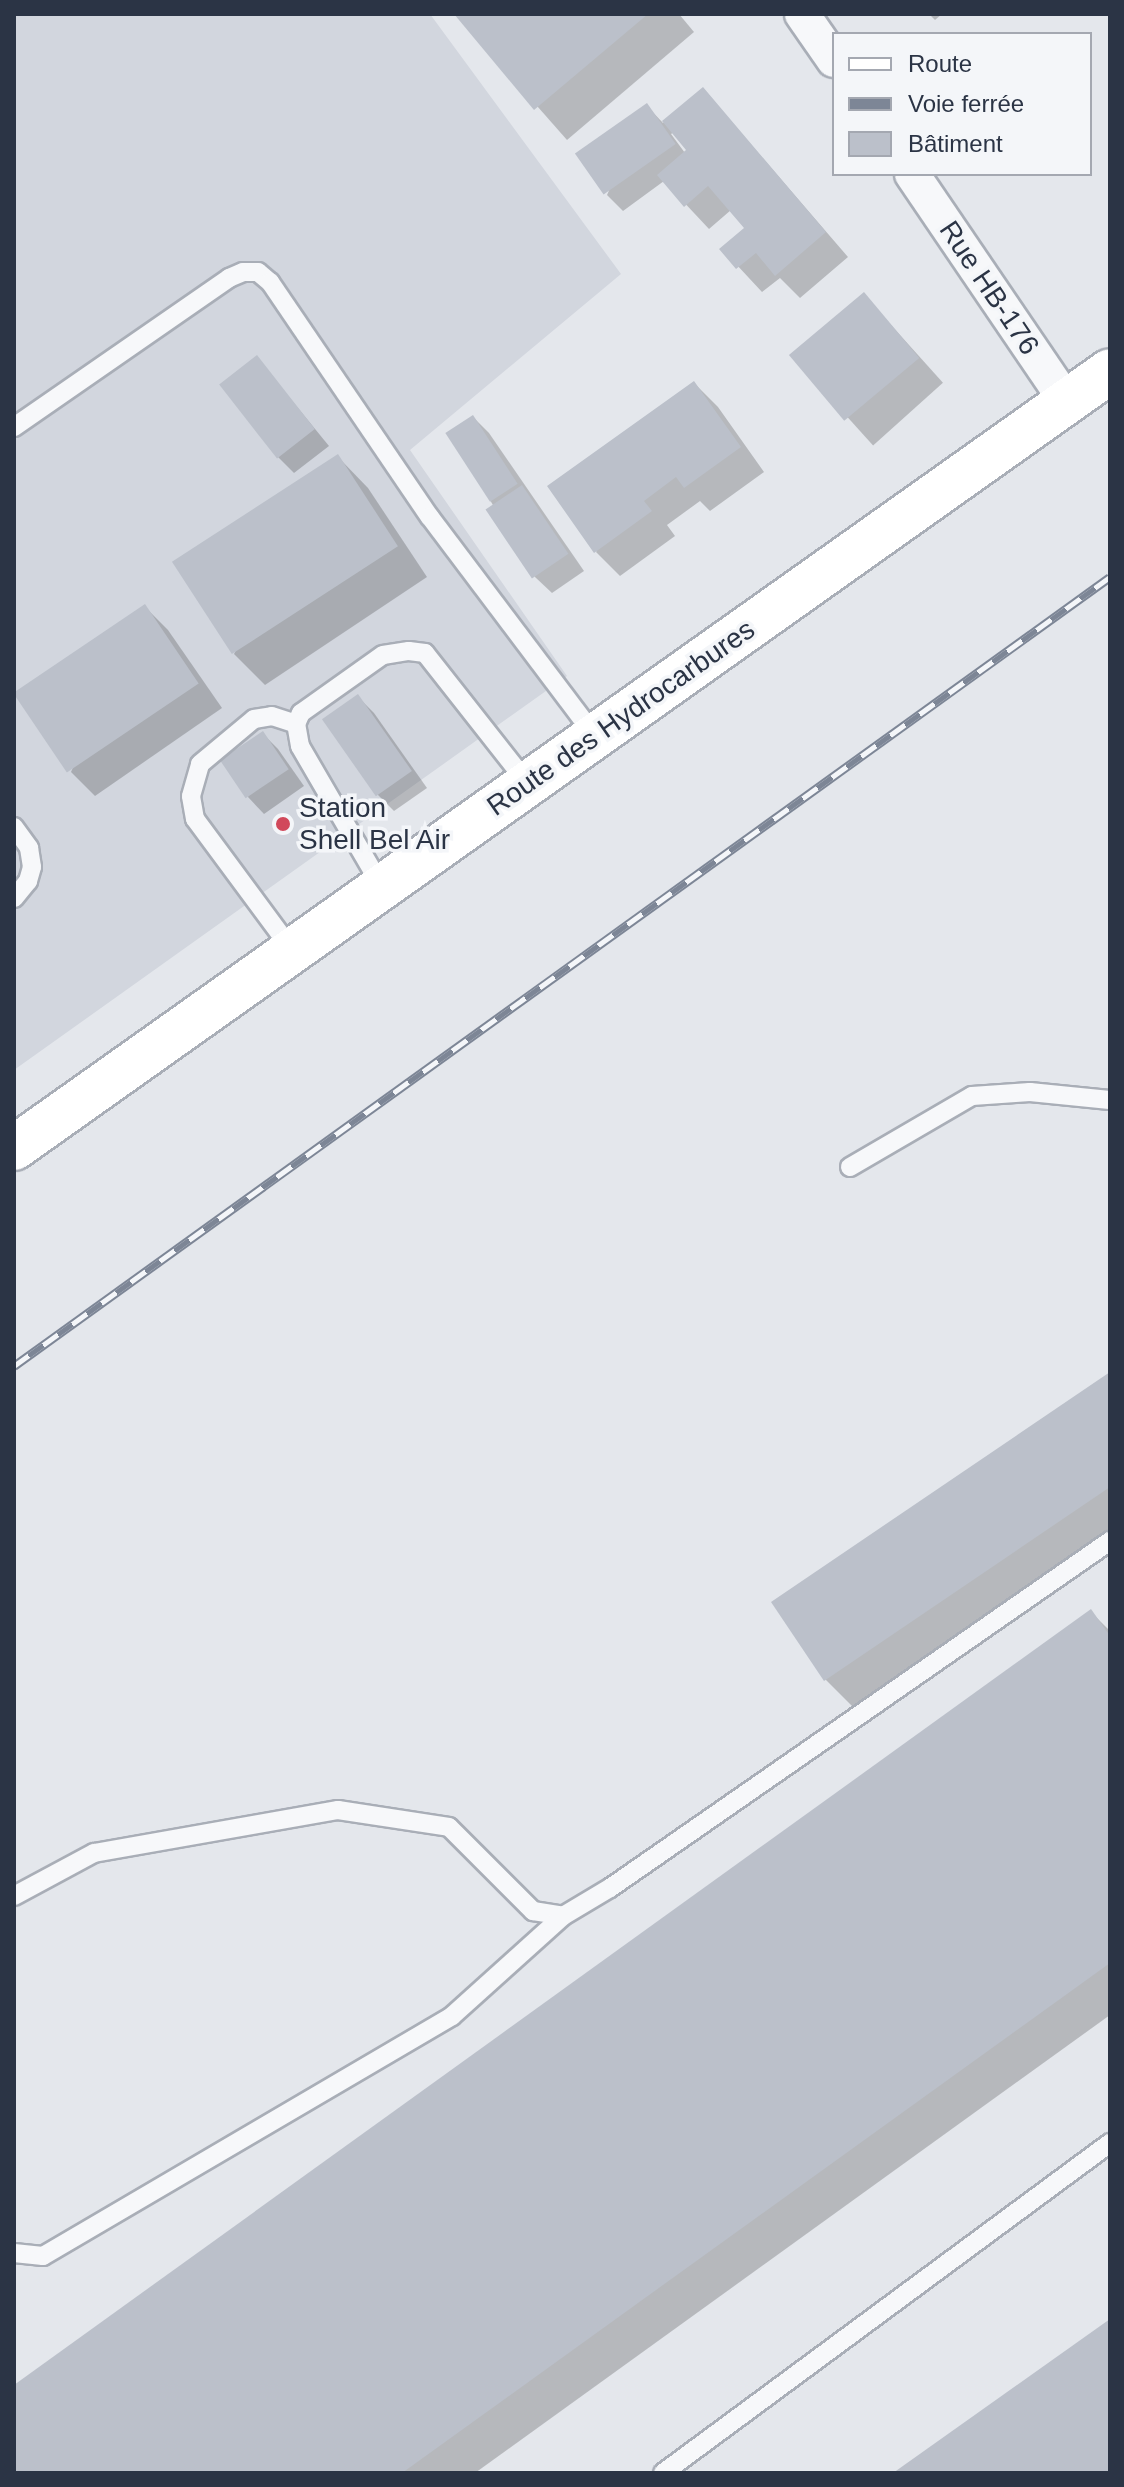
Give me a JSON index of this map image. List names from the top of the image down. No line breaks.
{"streets":{"street":["Rue HB-176","Route des Hydrocarbures"]},"crossings":[["Rue HB-176","Route des Hydrocarbures"]],"places":["Station Shell Bel Air"],"legend":["Route","Voie ferrée","Bâtiment"]}
